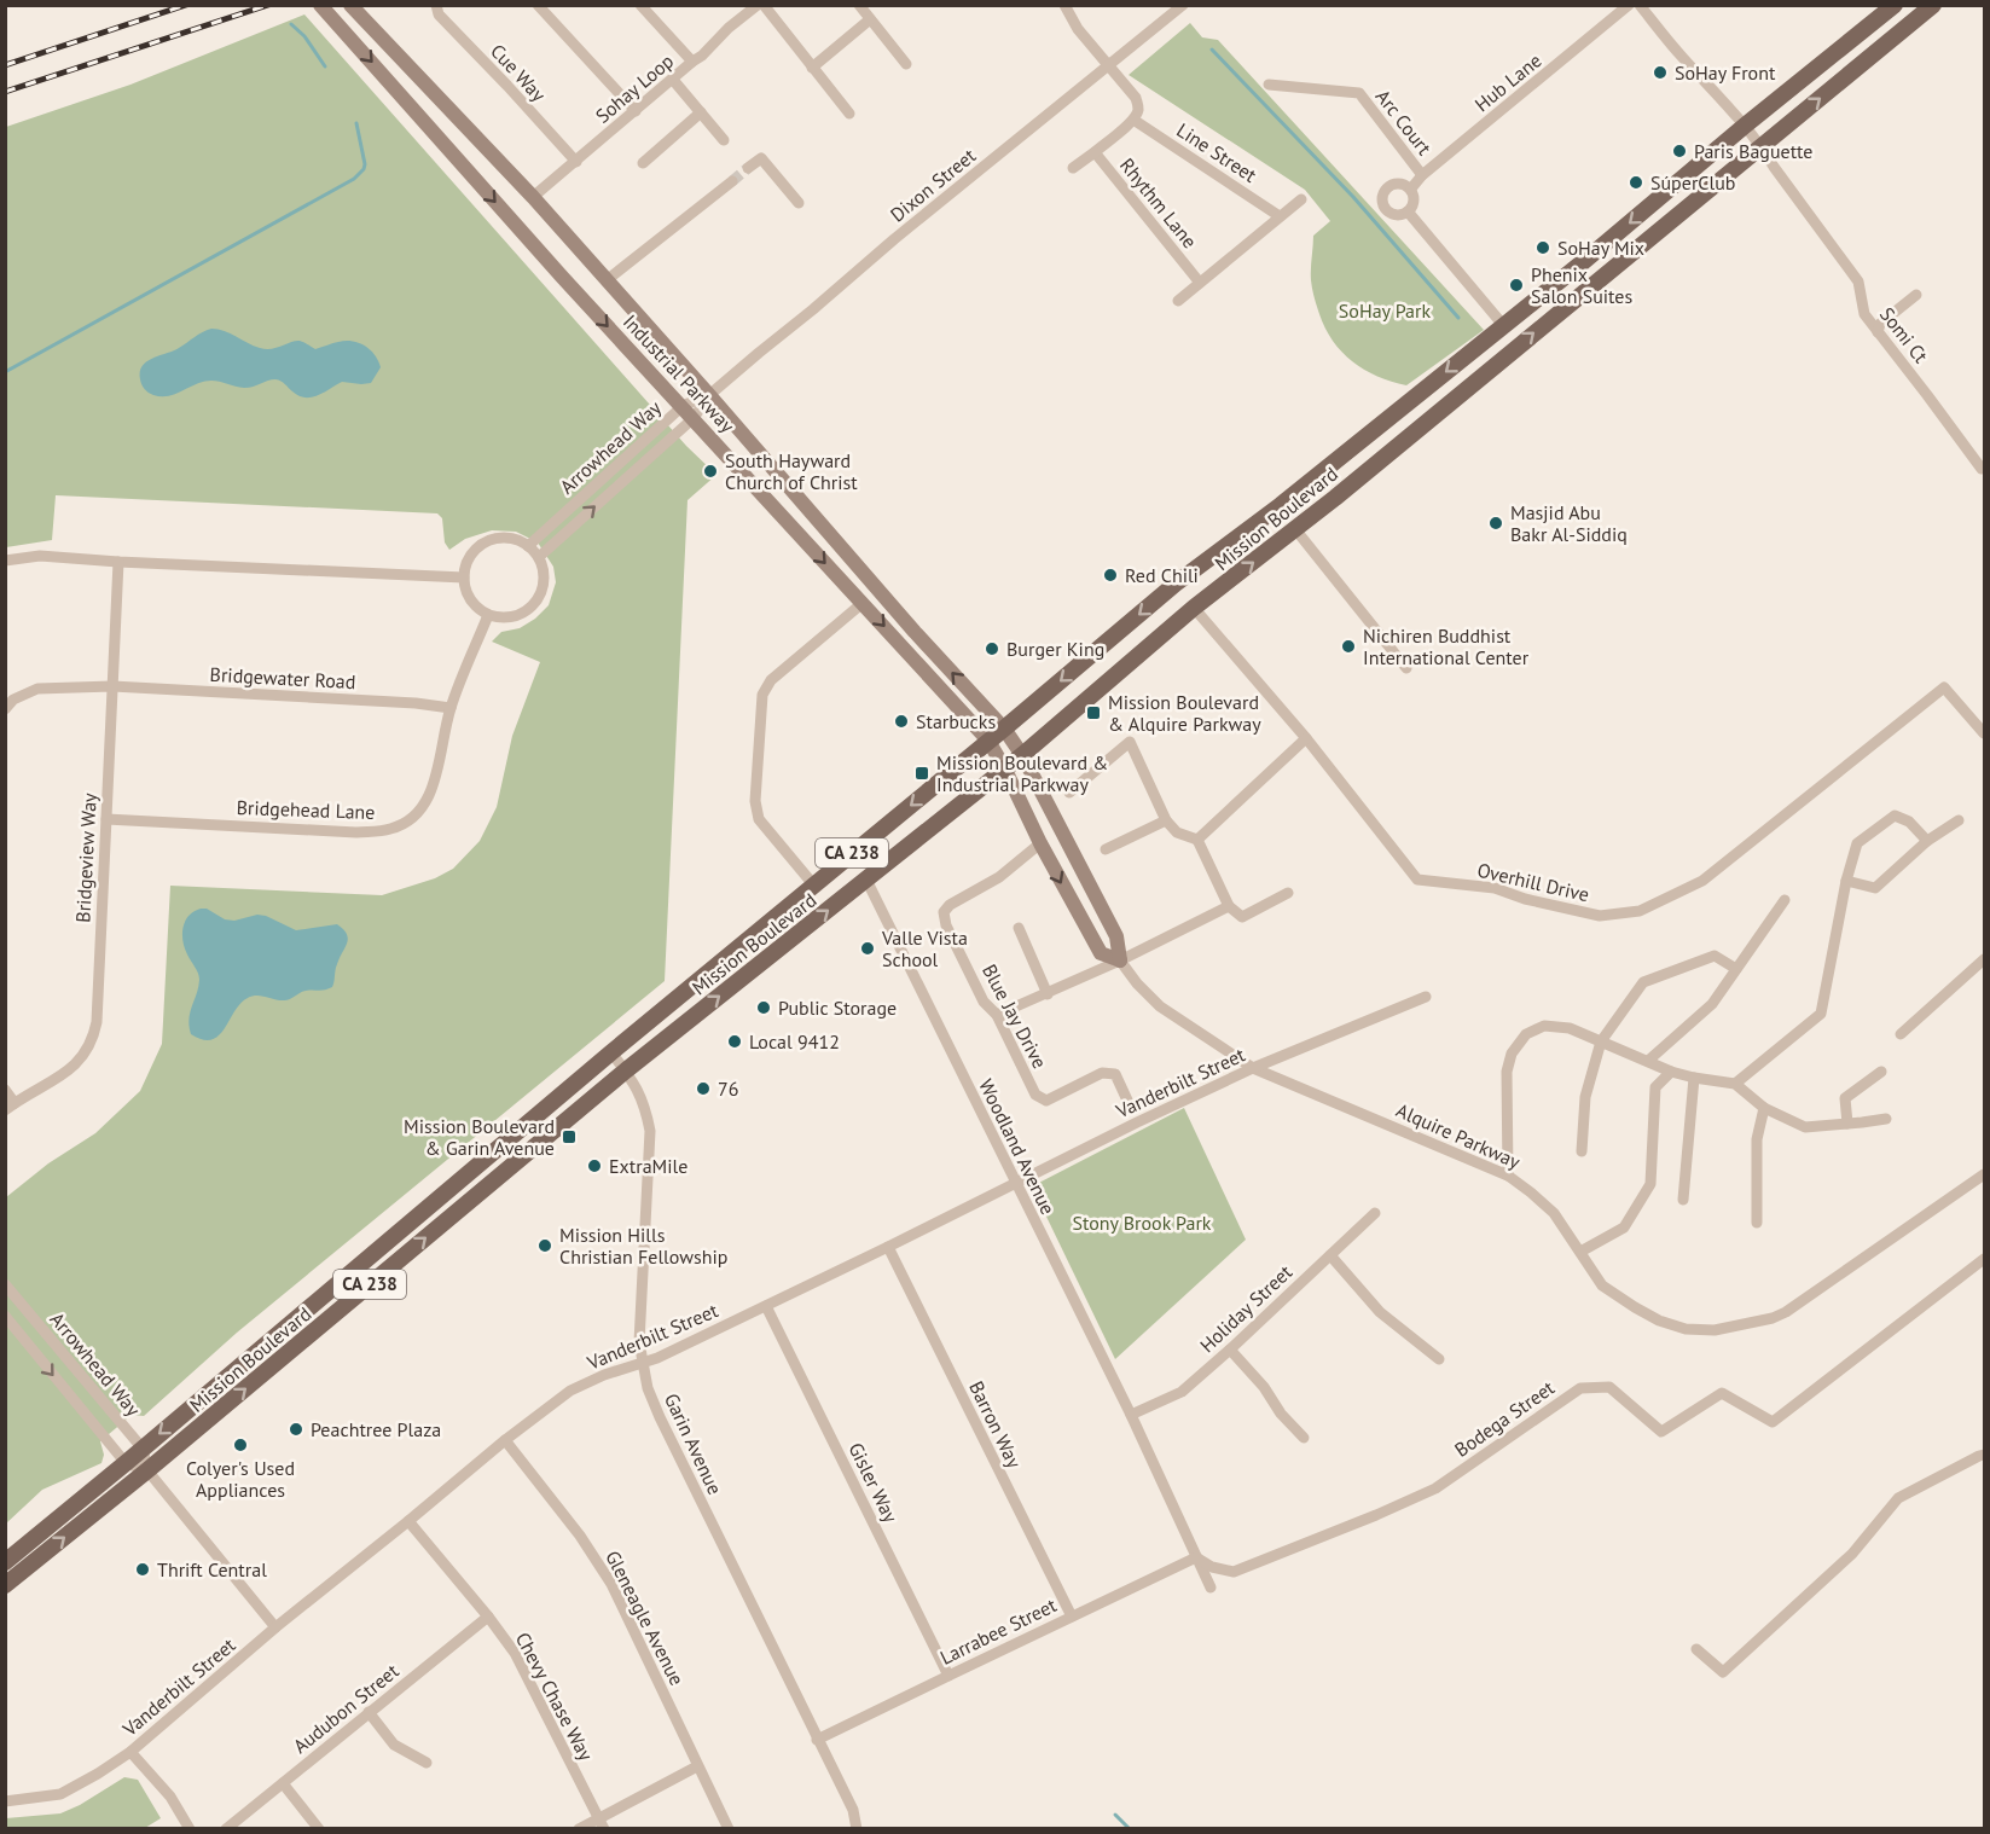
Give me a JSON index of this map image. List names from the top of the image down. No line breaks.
{"streets":{"main road":["Industrial Parkway","Mission Boulevard","CA 238","Alquire Parkway"],"street":["Cue Way","Hub Lane","Sohay Loop","Arc Court","Line Street","Dixon Street","Rhythm Lane","Somi Ct","Arrowhead Way","Bridgewater Road","Bridgehead Lane","Bridgeview Way","Overhill Drive","Blue Jay Drive","Vanderbilt Street","Woodland Avenue","Holiday Street","Bodega Street","Barron Way","Garin Avenue","Gisler Way","Gleneagle Avenue","Larrabee Street","Chevy Chase Way","Audubon Street"]},"crossings":[["Cue Way","Sohay Loop"],["Hub Lane","Arc Court"],["Sohay Loop","Industrial Parkway"],["Line Street","Rhythm Lane"],["Dixon Street","Industrial Parkway"],["Dixon Street","Arrowhead Way"],["Somi Ct","Mission Boulevard"],["Industrial Parkway","Arrowhead Way"],["Industrial Parkway","Mission Boulevard"],["Industrial Parkway","Alquire Parkway"],["Arrowhead Way","Mission Boulevard"],["Arrowhead Way","Bridgehead Lane"],["Arrowhead Way","Vanderbilt Street"],["Mission Boulevard","Overhill Drive"],["Mission Boulevard","Alquire Parkway"],["Mission Boulevard","Woodland Avenue"],["Mission Boulevard","Garin Avenue"],["Bridgewater Road","Bridgehead Lane"],["Bridgewater Road","Bridgeview Way"],["Bridgehead Lane","Bridgeview Way"],["Blue Jay Drive","Alquire Parkway"],["Vanderbilt Street","Alquire Parkway"],["Vanderbilt Street","Woodland Avenue"],["Vanderbilt Street","Barron Way"],["Vanderbilt Street","Garin Avenue"],["Vanderbilt Street","Gisler Way"],["Vanderbilt Street","Gleneagle Avenue"],["Vanderbilt Street","Chevy Chase Way"],["Woodland Avenue","Holiday Street"],["Woodland Avenue","Bodega Street"],["Woodland Avenue","Larrabee Street"],["Bodega Street","Larrabee Street"],["Barron Way","Larrabee Street"],["Garin Avenue","Larrabee Street"],["Gisler Way","Larrabee Street"],["Chevy Chase Way","Audubon Street"]],"parks":["SoHay Park","Stony Brook Park"],"places":{"other":["SoHay Front","Paris Baguette","SúperClub","SoHay Mix","Phenix Salon Suites","South Hayward Church of Christ","Masjid Abu Bakr Al-Siddiq","Red Chili","Nichiren Buddhist International Center","Burger King","Starbucks","Valle Vista School","Public Storage","Local 9412","76","ExtraMile","Mission Hills Christian Fellowship","Peachtree Plaza","Colyer's Used Appliances","Thrift Central"],"transit":["Mission Boulevard & Alquire Parkway","Mission Boulevard & Industrial Parkway","Mission Boulevard & Garin Avenue"]}}
